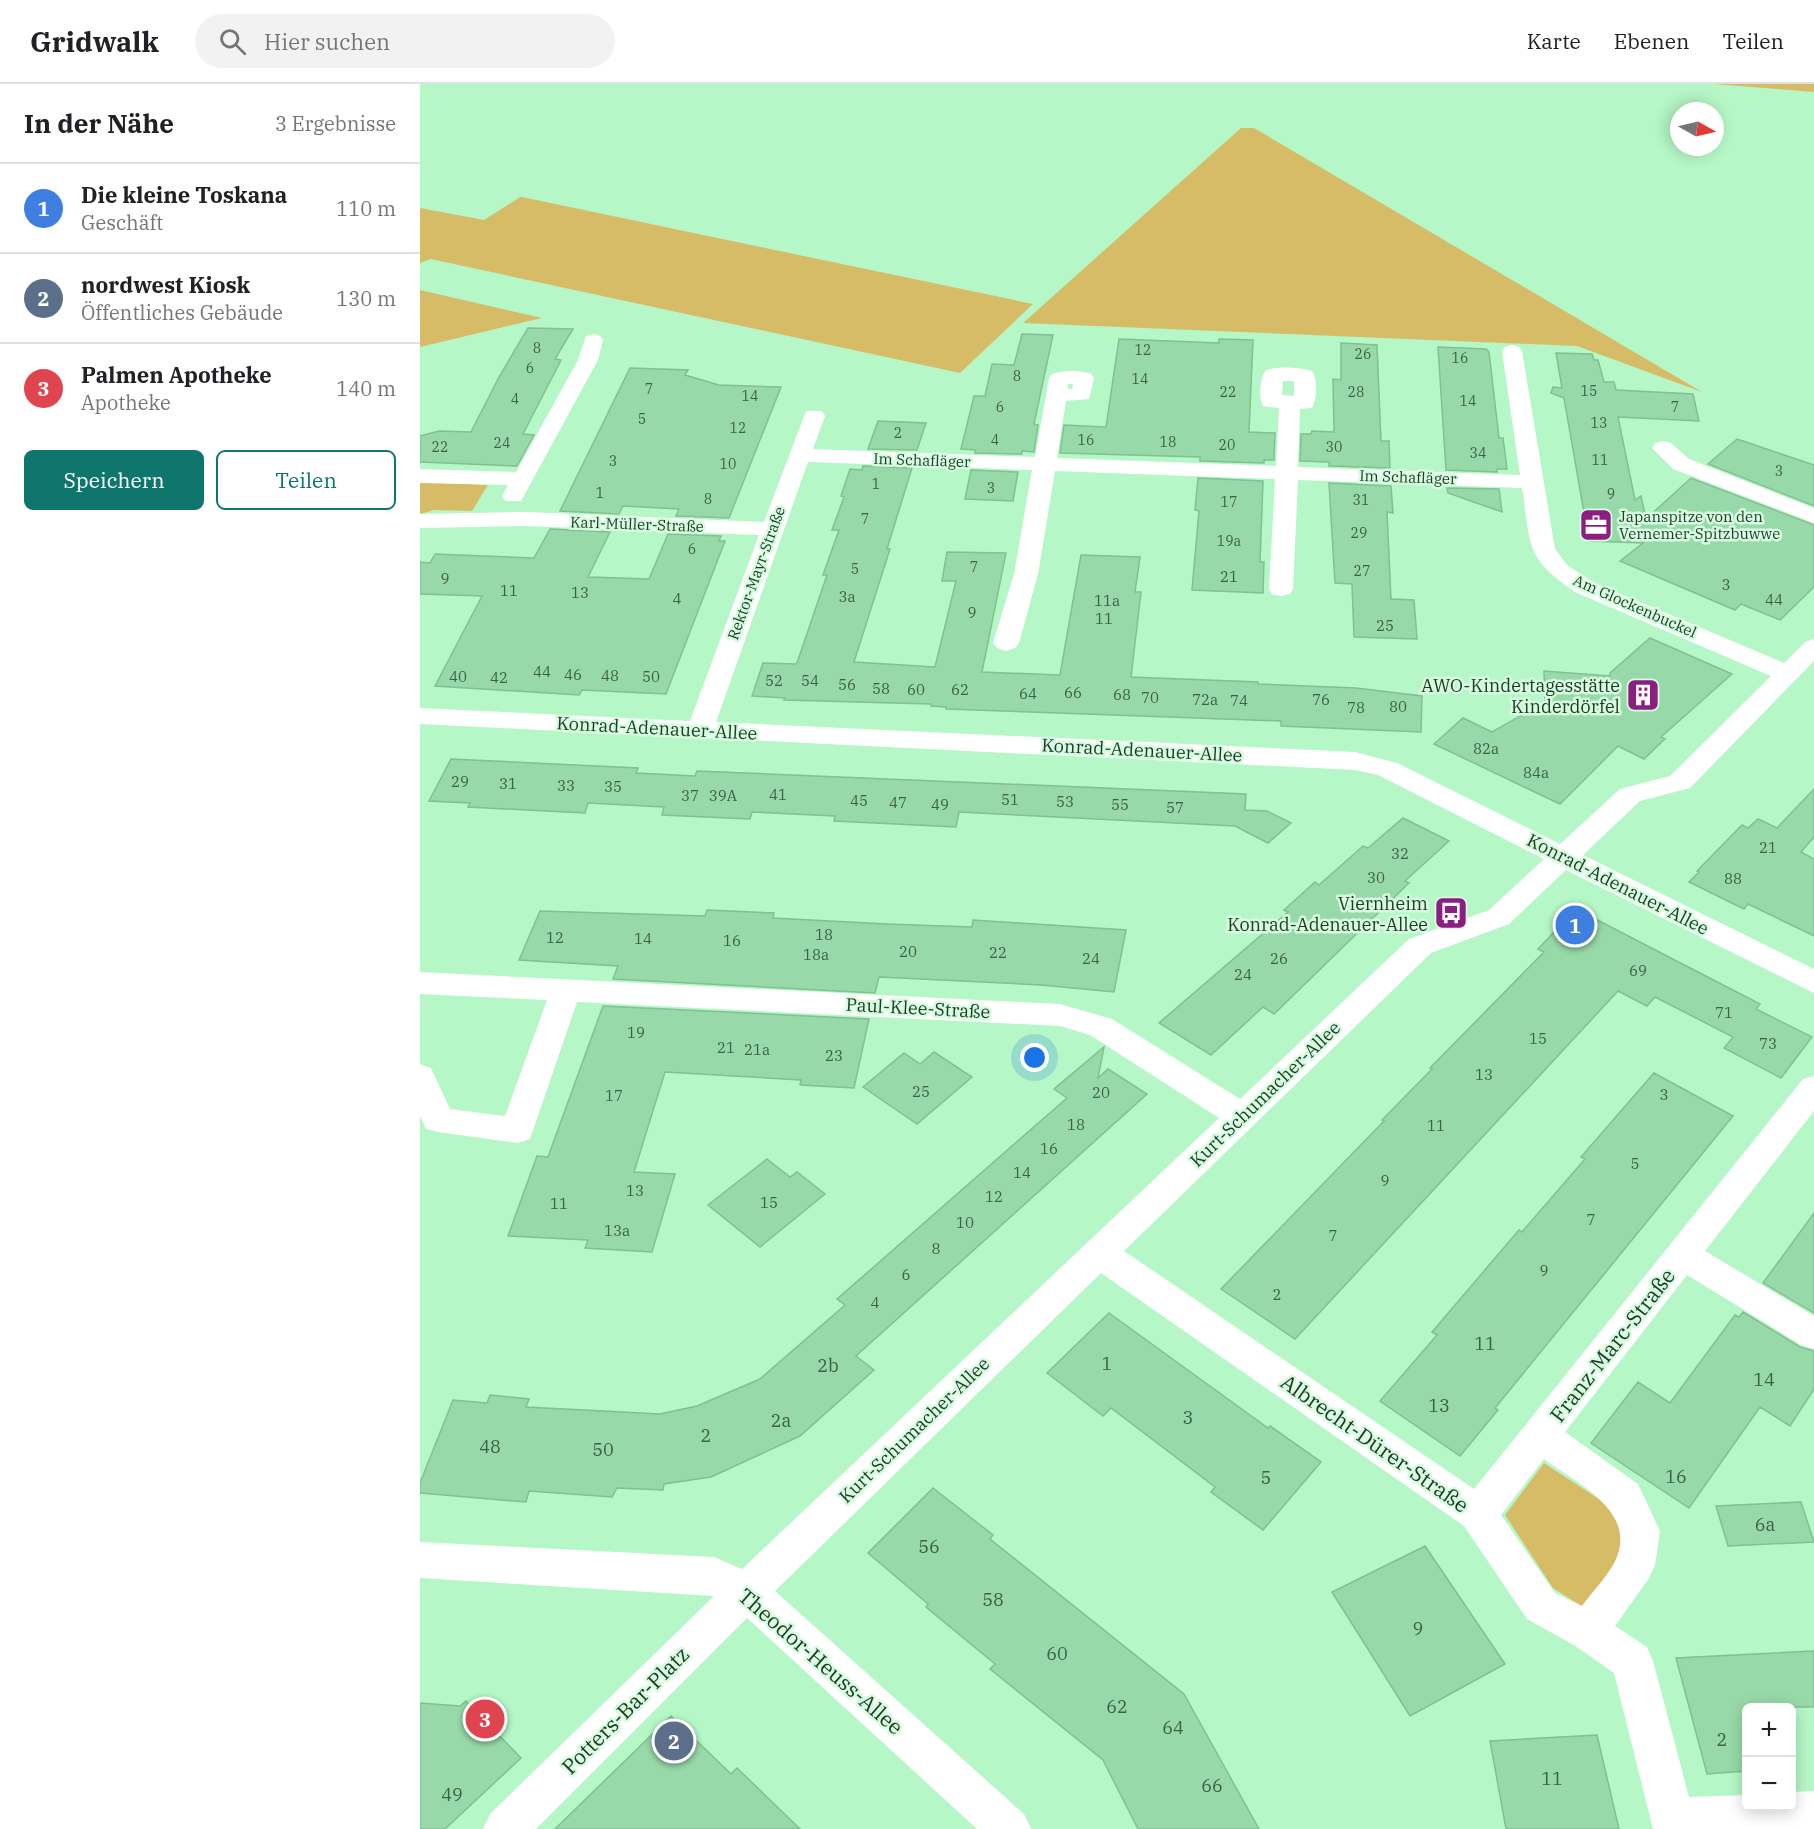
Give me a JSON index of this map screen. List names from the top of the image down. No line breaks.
{"streets":{"street":["Im Schafläger","Karl-Müller-Straße","Rektor-Mayr-Straße","Am Glockenbuckel","Konrad-Adenauer-Allee","Paul-Klee-Straße","Kurt-Schumacher-Allee","Franz-Marc-Straße","Albrecht-Dürer-Straße","Theodor-Heuss-Allee","Potters-Bar-Platz"]},"crossings":[["Im Schafläger","Rektor-Mayr-Straße"],["Im Schafläger","Am Glockenbuckel"],["Karl-Müller-Straße","Rektor-Mayr-Straße"],["Rektor-Mayr-Straße","Konrad-Adenauer-Allee"],["Am Glockenbuckel","Kurt-Schumacher-Allee"],["Konrad-Adenauer-Allee","Kurt-Schumacher-Allee"],["Paul-Klee-Straße","Kurt-Schumacher-Allee"],["Kurt-Schumacher-Allee","Albrecht-Dürer-Straße"],["Kurt-Schumacher-Allee","Theodor-Heuss-Allee"],["Kurt-Schumacher-Allee","Potters-Bar-Platz"],["Franz-Marc-Straße","Albrecht-Dürer-Straße"],["Theodor-Heuss-Allee","Potters-Bar-Platz"]],"places":{"office":["Japanspitze von den Vernemer-Spitzbuwwe"],"building":["AWO-Kindertagesstätte Kinderdörfel"],"bus stop":["Viernheim Konrad-Adenauer-Allee"]},"house_numbers":["8","12","26","16","6","8","14","7","15","22","28","14","4","14","6","7","5","13","12","2","4","16","18","24","20","22","30","34","11","3","10","3","1","3","1","9","8","31","17","7","29","19a","6","7","5","27","21","9","3","11","13","3a","4","44","11a","9","11","25","44","46","48","40","50","42","52","54","56","58","60","62","66","64","68","70","72a","76","74","80","78","82a","84a","29","31","33","35","41","37","39A","51","45","53","47","49","55","57","21","32","30","88","18","12","14","16","20","22","18a","24","26","69","24","71","19","15","73","21","21a","23","13","25","20","3","17","18","11","16","5","14","9","13","12","15","11","7","10","13a","7","8","9","6","2","4","11","1","2b","14","13","3","2a","2","48","50","16","5","6a","56","58","9","60","62","64","2","11","66","49"],"north":"right","page":{"header":"Gridwalk","search":"Hier suchen","nav":["Karte","Ebenen","Teilen"],"heading":["In der Nähe","3 Ergebnisse"],"list":[{"mark":"1","name":"Die kleine Toskana","note":"Geschäft","value":"110 m"},{"mark":"2","name":"nordwest Kiosk","note":"Öffentliches Gebäude","value":"130 m"},{"mark":"3","name":"Palmen Apotheke","note":"Apotheke","value":"140 m"}],"buttons":["Speichern","Teilen"],"pins":["1","3","2"],"map_buttons":["+","−"]}}
